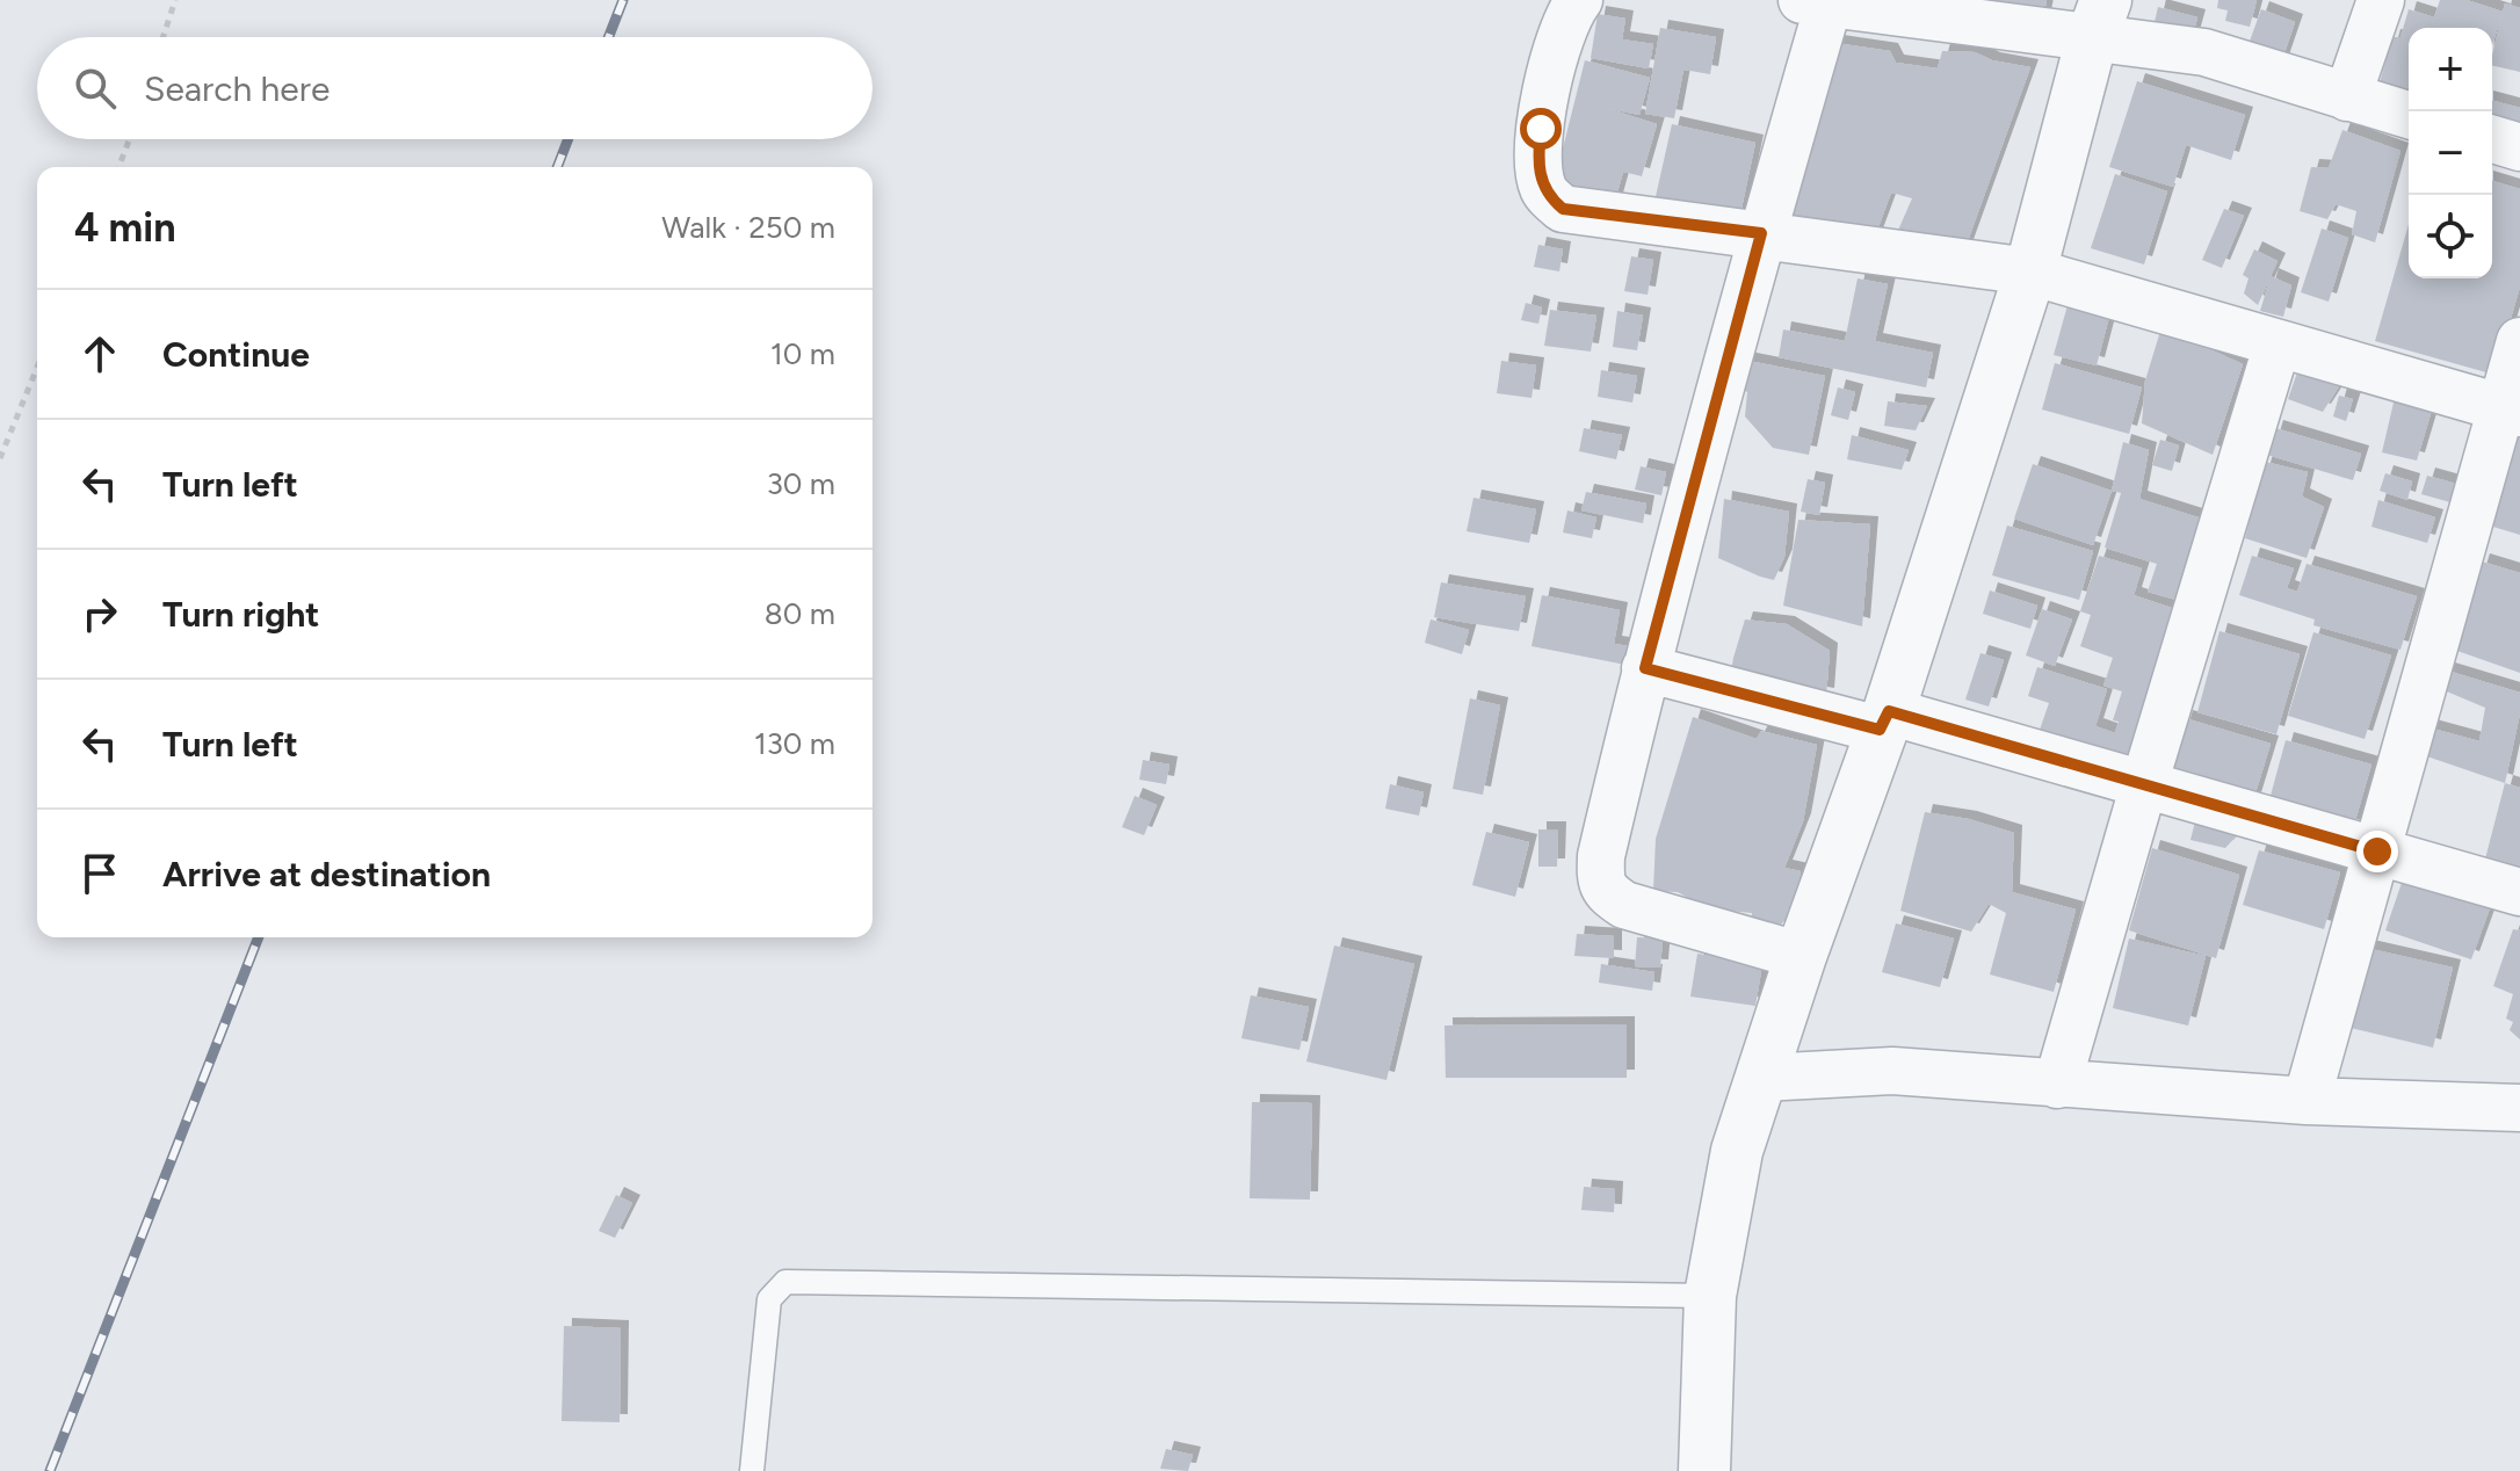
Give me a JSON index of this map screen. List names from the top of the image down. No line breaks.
{"page":{"map_buttons":["+","−"],"search":"Search here","heading":["4 min","Walk · 250 m"],"list":[["Continue","10 m"],["Turn left","30 m"],["Turn right","80 m"],["Turn left","130 m"],"Arrive at destination"]}}
